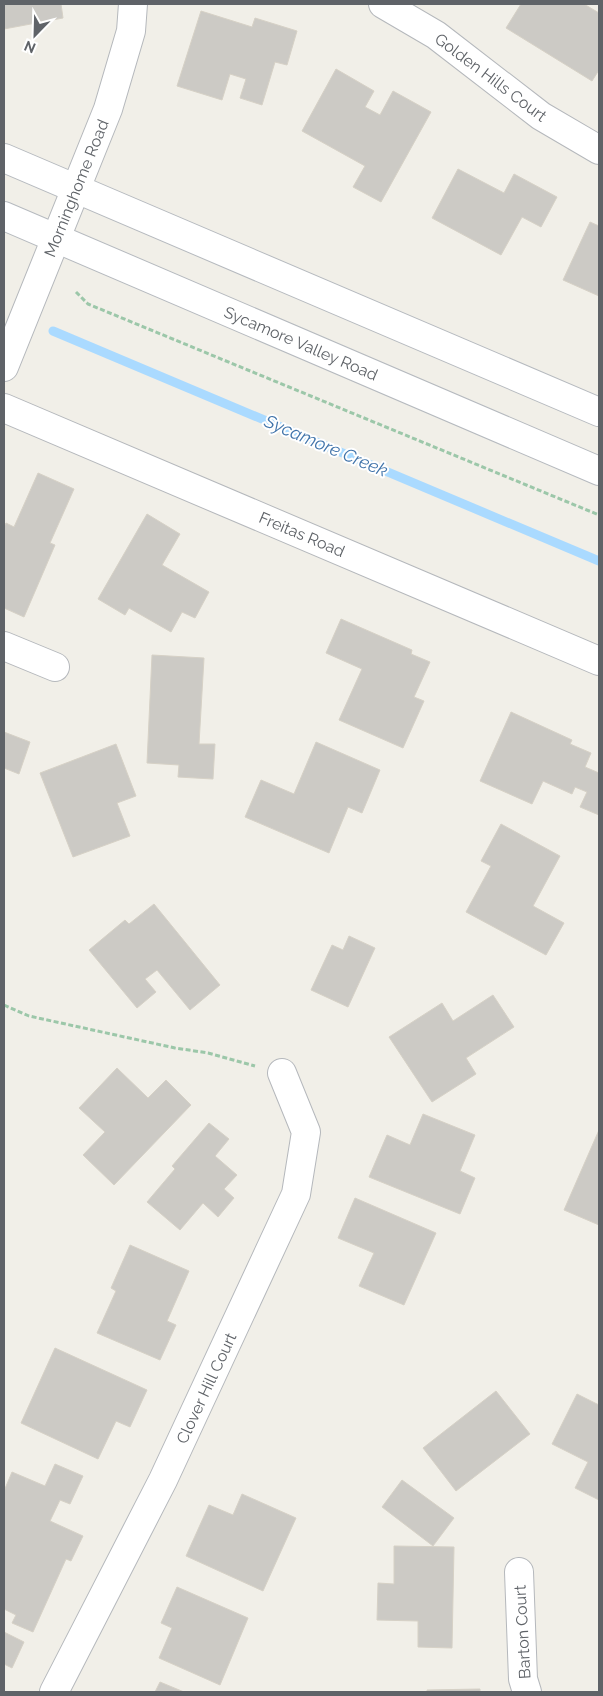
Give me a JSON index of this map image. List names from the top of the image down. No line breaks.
{"streets":{"street":["Golden Hills Court","Morninghome Road","Sycamore Valley Road","Freitas Road","Clover Hill Court","Barton Court"]},"crossings":[["Morninghome Road","Sycamore Valley Road"]],"water":["Sycamore Creek"],"north":"bottom left"}
